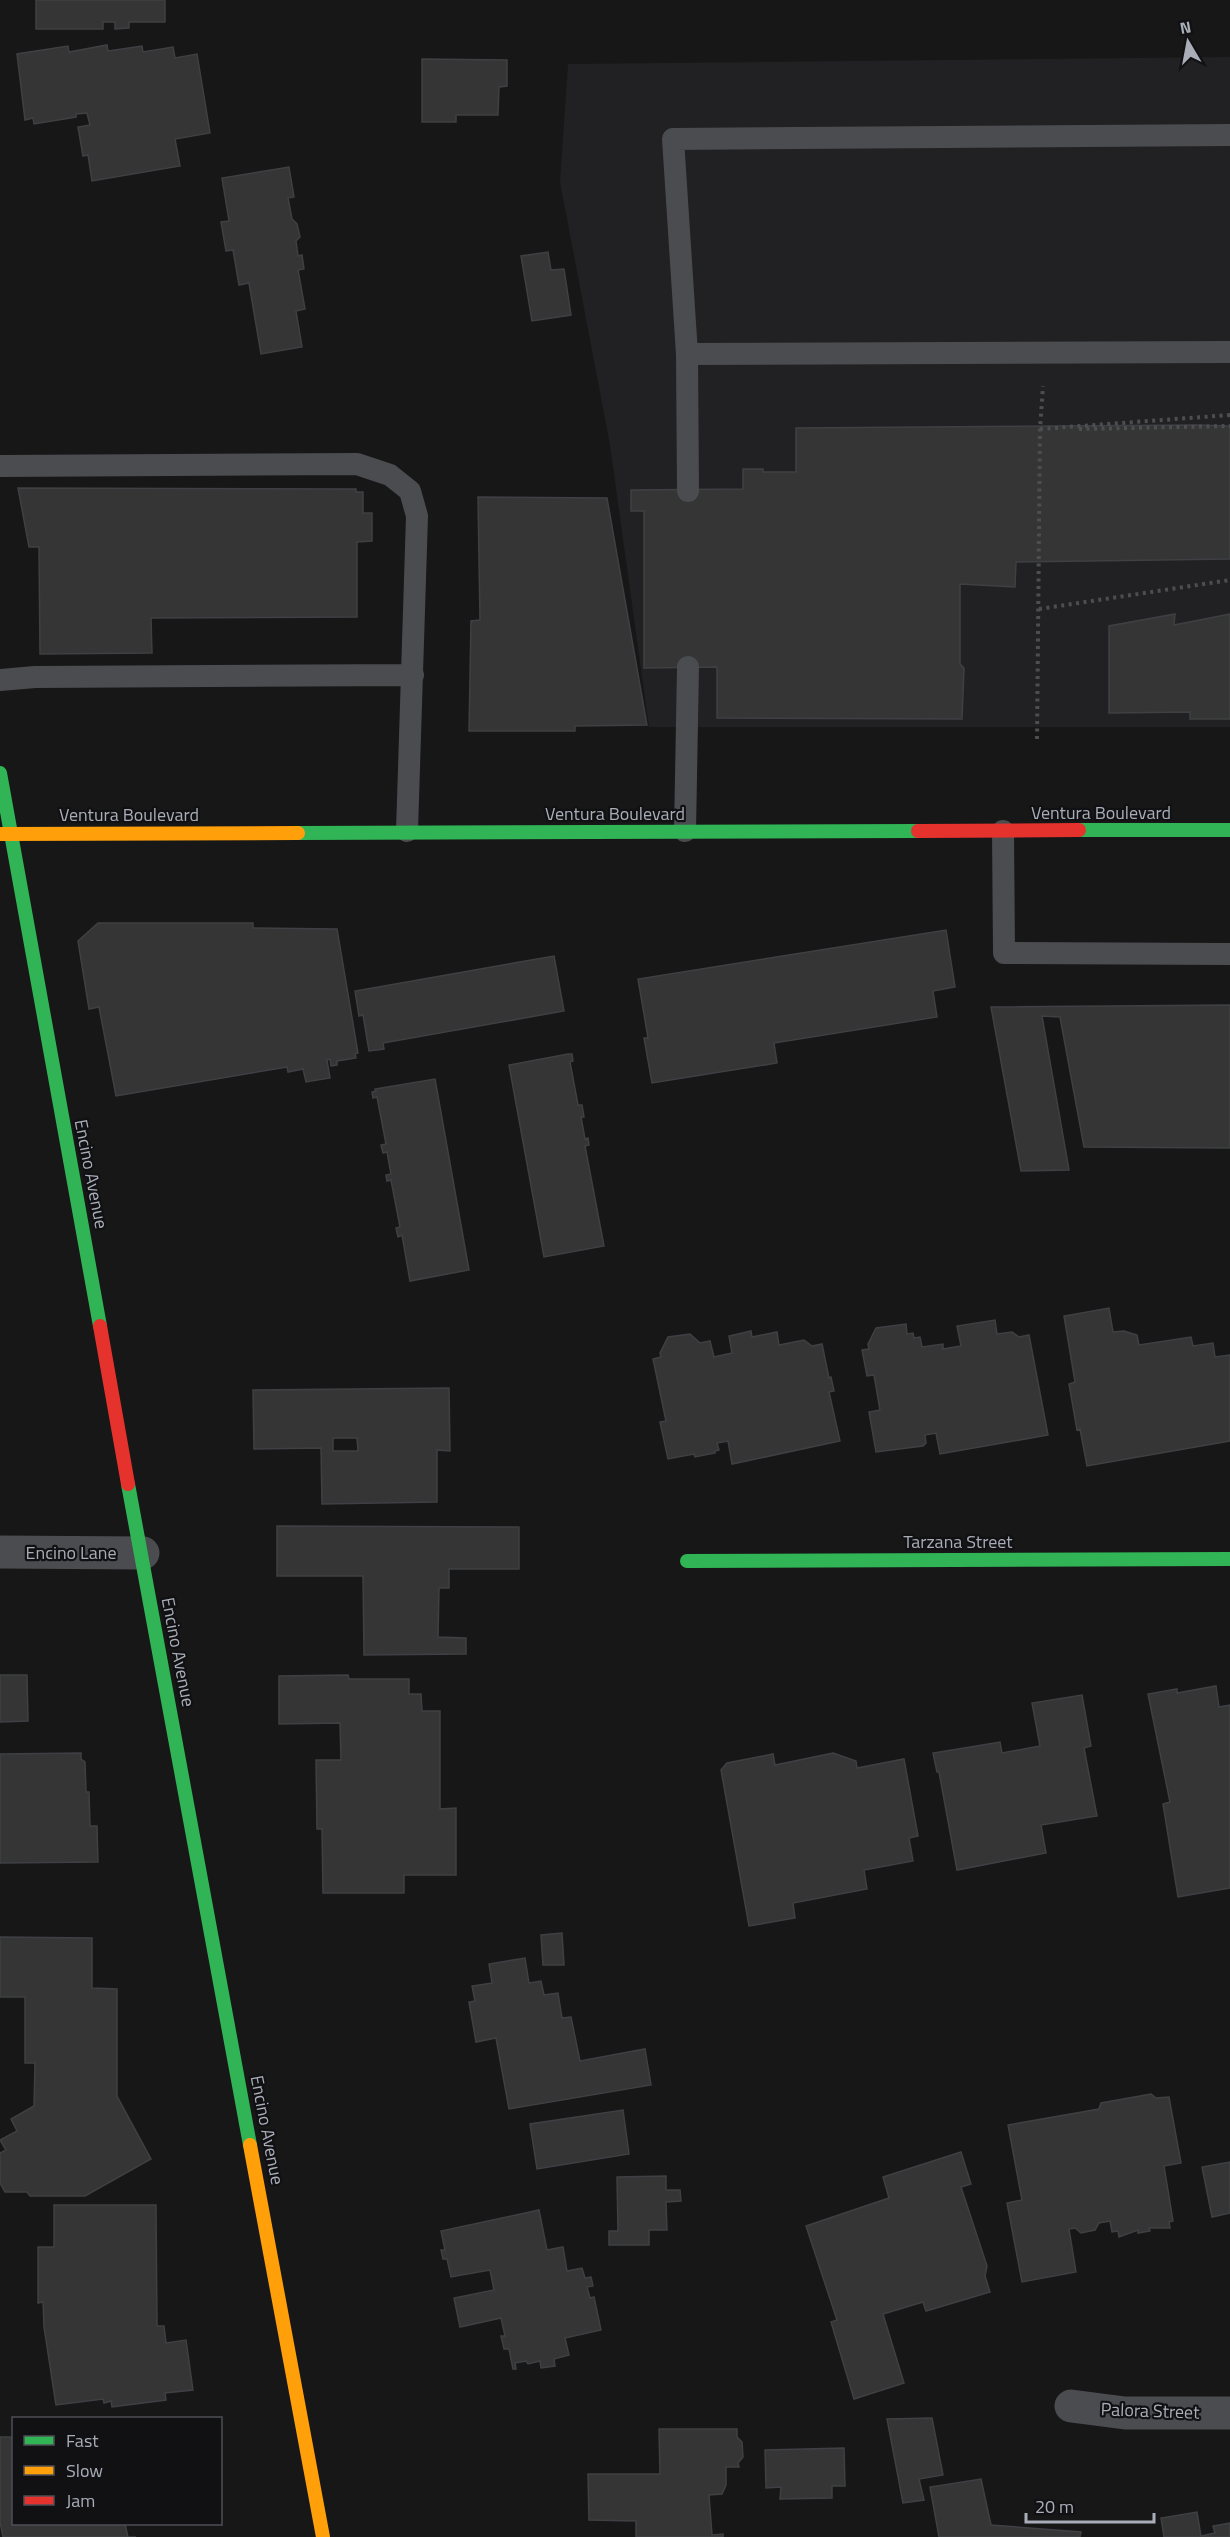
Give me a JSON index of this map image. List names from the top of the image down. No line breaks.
{"streets":{"street":["Ventura Boulevard","Encino Avenue","Tarzana Street","Encino Lane","Palora Street"]},"crossings":[["Ventura Boulevard","Encino Avenue"],["Encino Avenue","Encino Lane"]],"legend":["Fast","Slow","Jam"],"scale_bar":"20 m","north":"top"}
